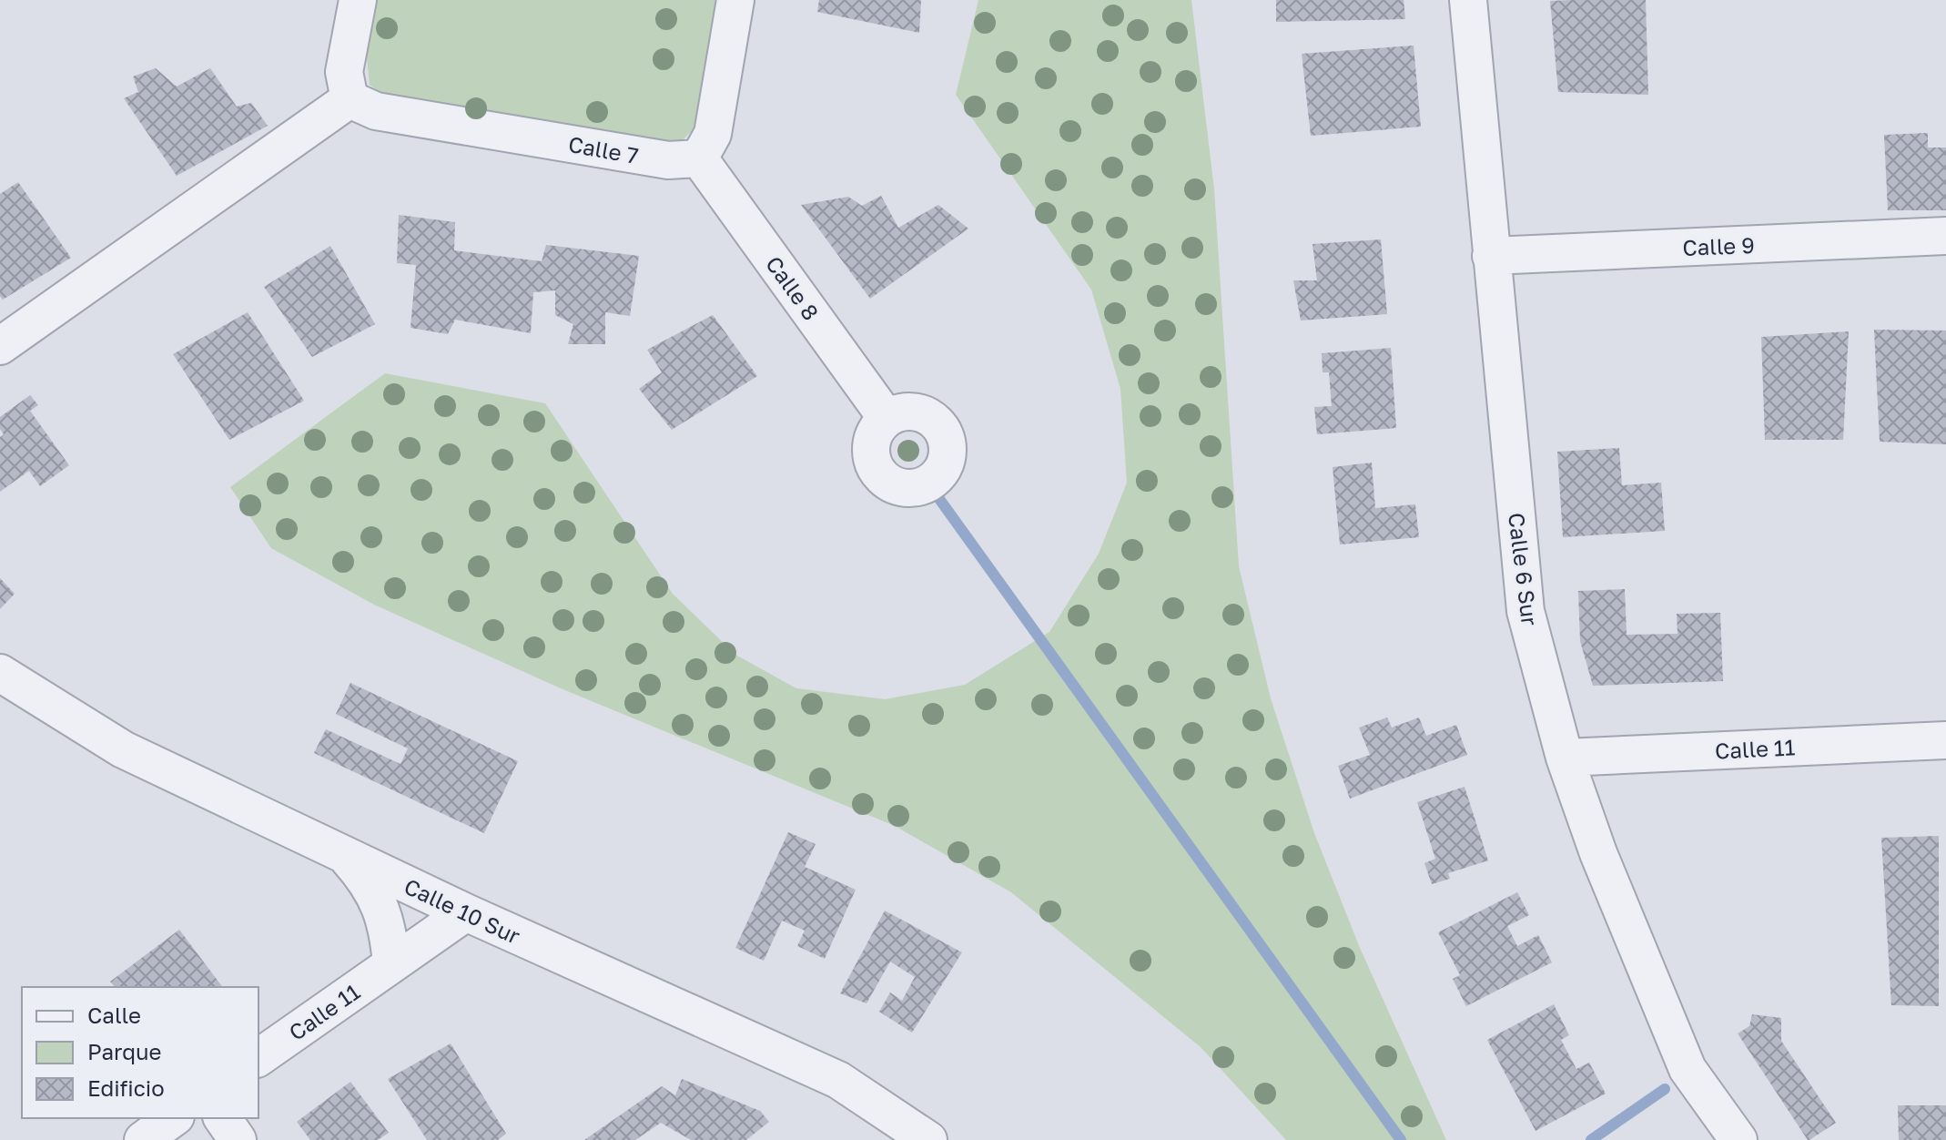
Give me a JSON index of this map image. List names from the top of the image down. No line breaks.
{"streets":{"street":["Calle 7","Calle 9","Calle 8","Calle 6 Sur","Calle 11","Calle 10 Sur"]},"crossings":[["Calle 7","Calle 8"],["Calle 9","Calle 6 Sur"],["Calle 6 Sur","Calle 11"],["Calle 11","Calle 10 Sur"]],"legend":["Calle","Parque","Edificio"]}
